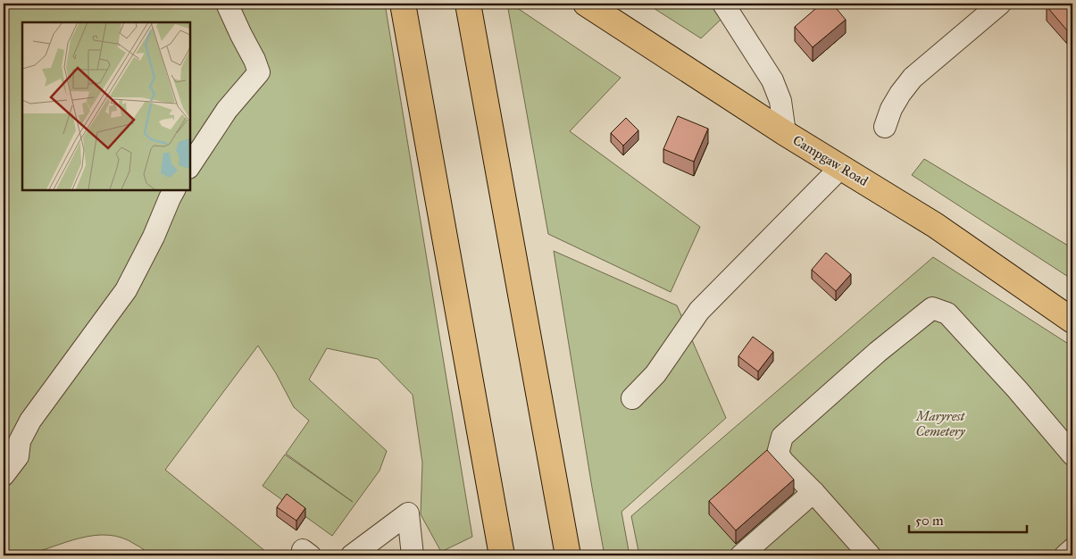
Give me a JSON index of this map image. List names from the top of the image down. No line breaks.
{"streets":{"main road":["Campgaw Road"]},"parks":["Maryrest Cemetery"],"scale_bar":"50 m"}
